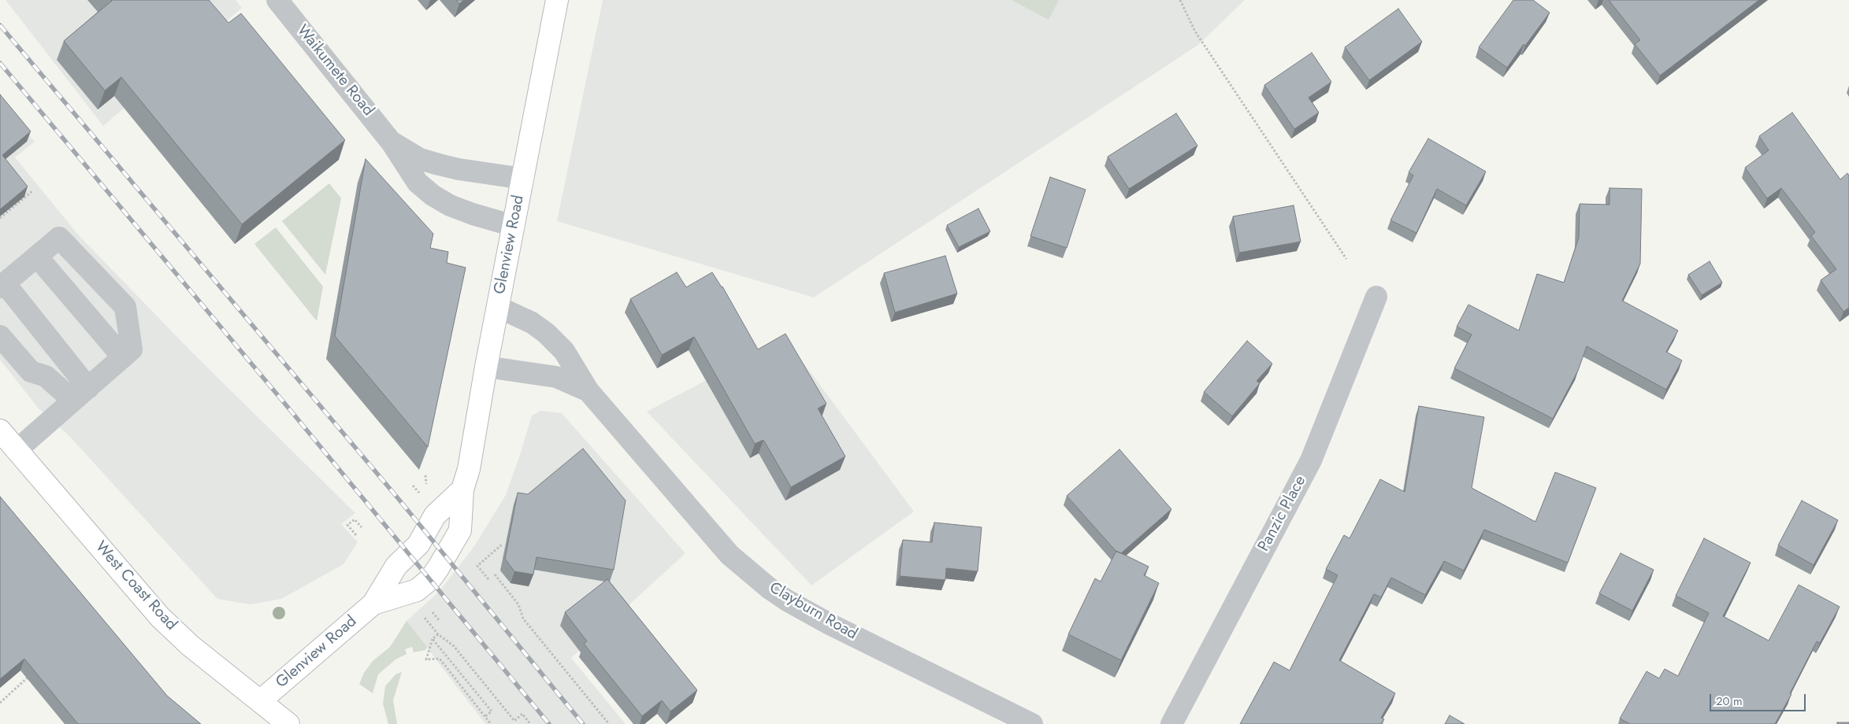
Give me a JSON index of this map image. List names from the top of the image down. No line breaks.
{"streets":{"main road":["Glenview Road","West Coast Road"],"street":["Waikumete Road","Panzic Place","Clayburn Road"]},"crossings":[["Waikumete Road","Glenview Road"],["Glenview Road","West Coast Road"],["Glenview Road","Clayburn Road"]],"scale_bar":"20 m"}
